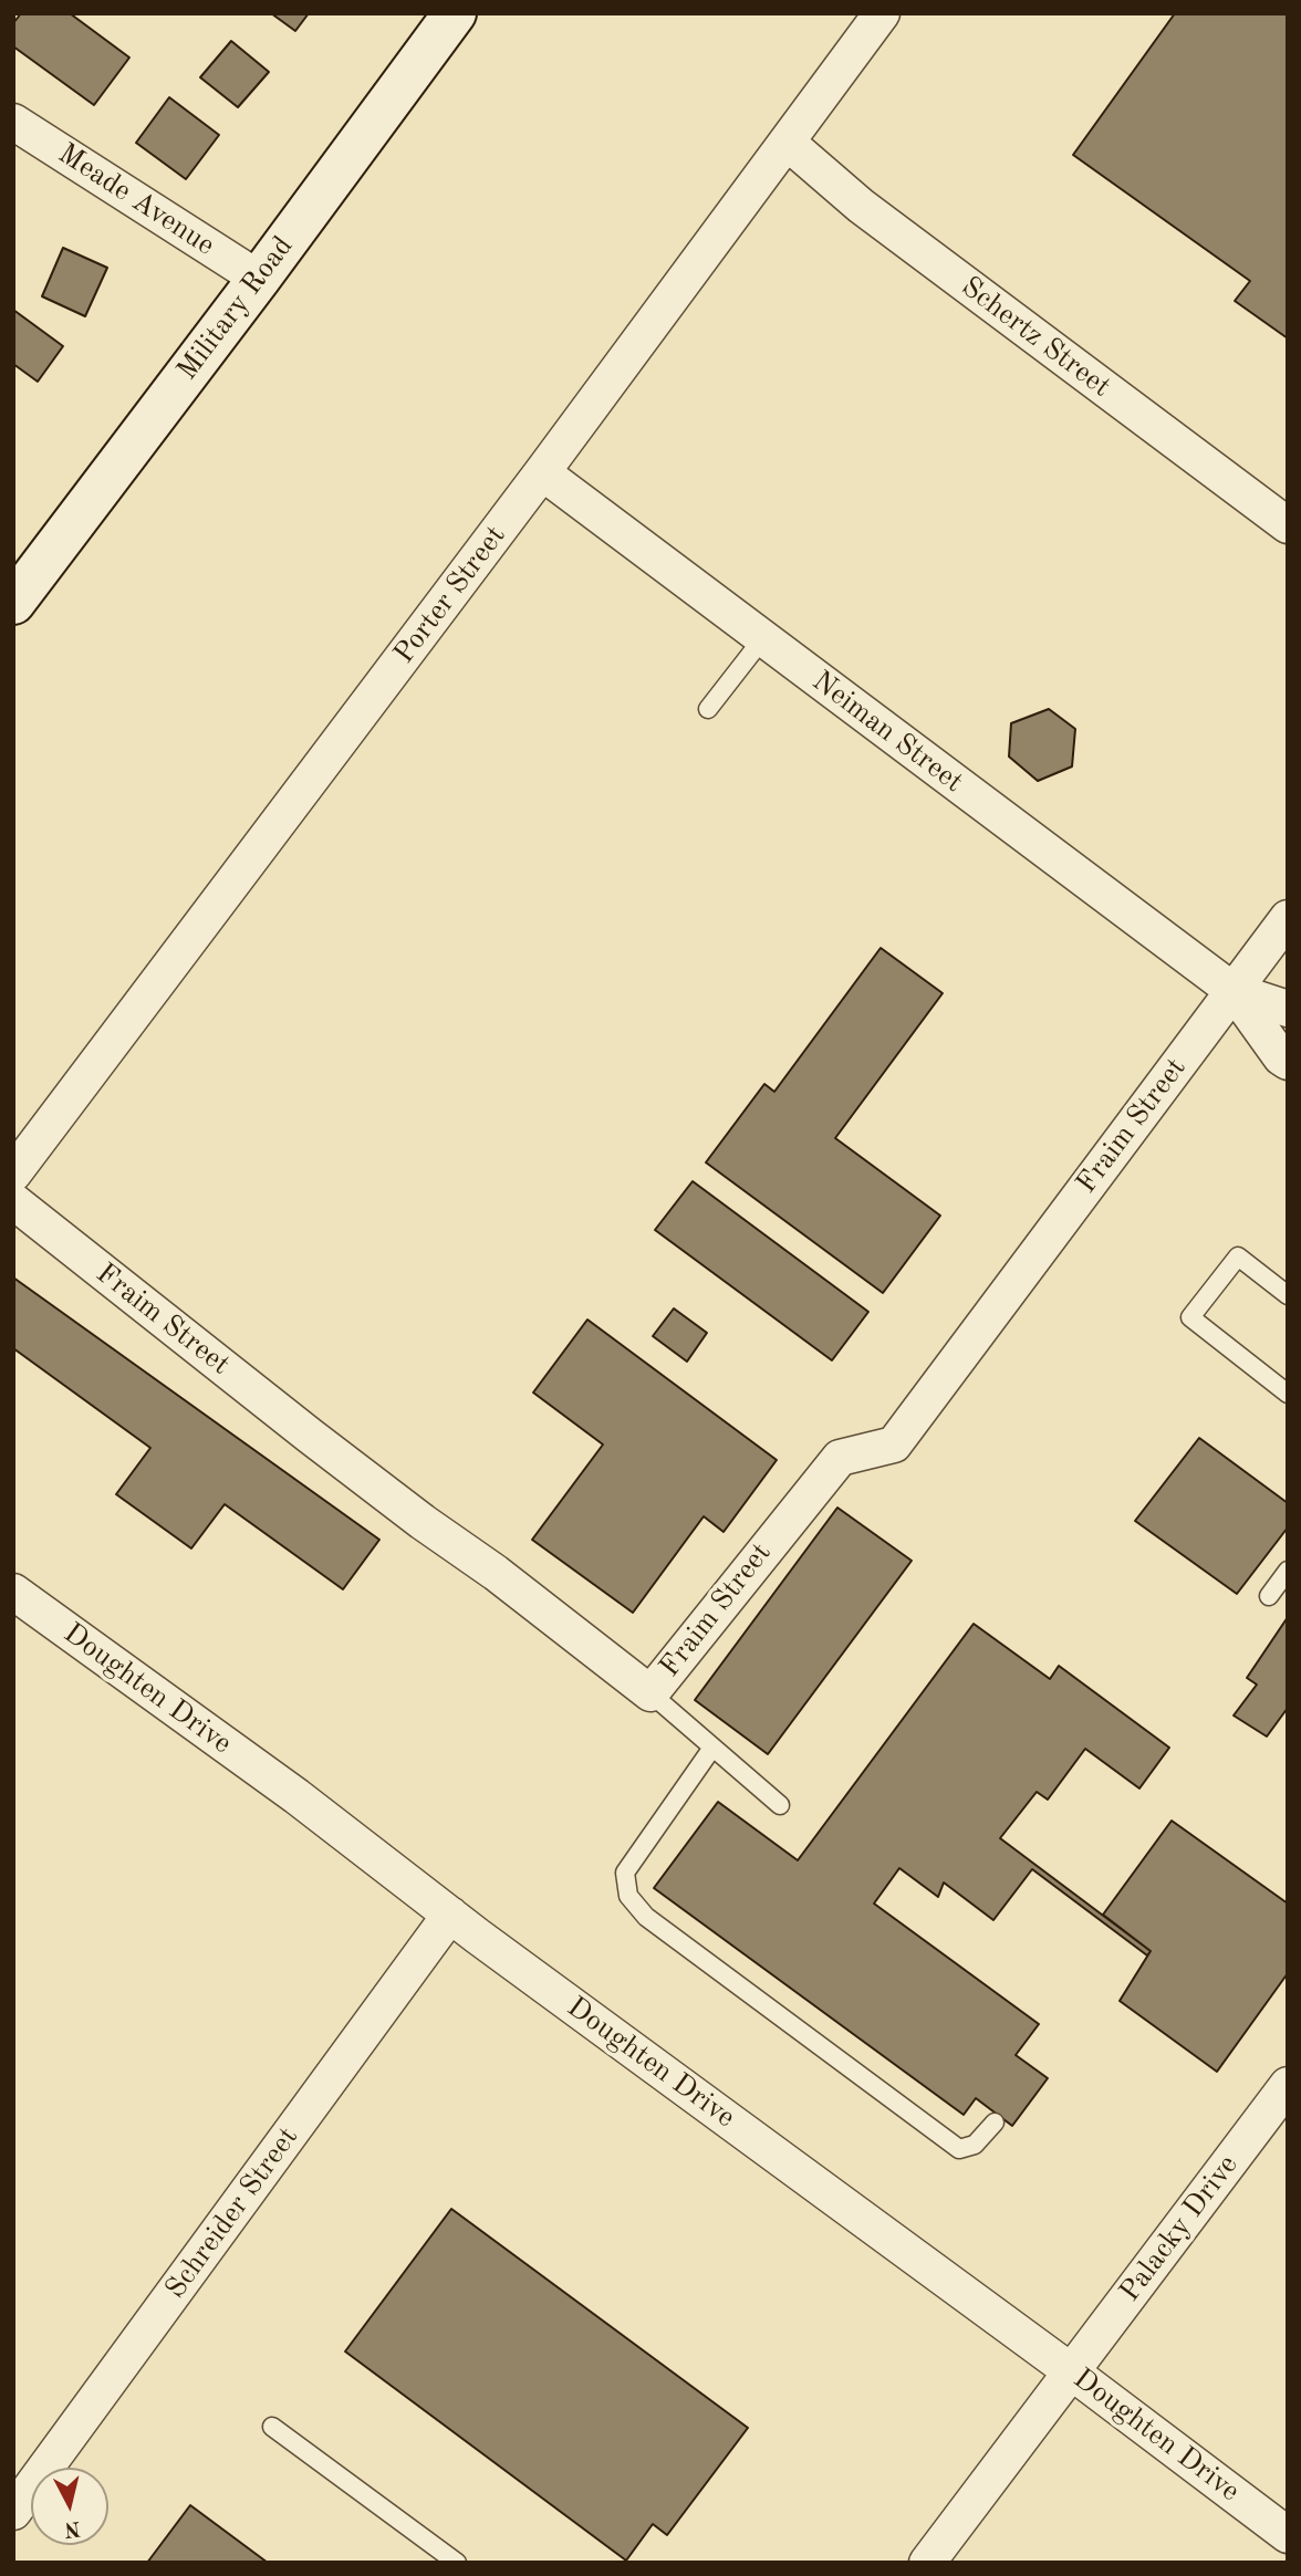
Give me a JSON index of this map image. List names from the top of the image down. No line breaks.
{"streets":{"street":["Meade Avenue","Military Road","Schertz Street","Porter Street","Neiman Street","Fraim Street","Doughten Drive","Schreider Street","Palacky Drive"]},"crossings":[["Meade Avenue","Military Road"],["Schertz Street","Porter Street"],["Porter Street","Neiman Street"],["Neiman Street","Fraim Street"],["Doughten Drive","Schreider Street"],["Doughten Drive","Palacky Drive"]],"north":"bottom"}
